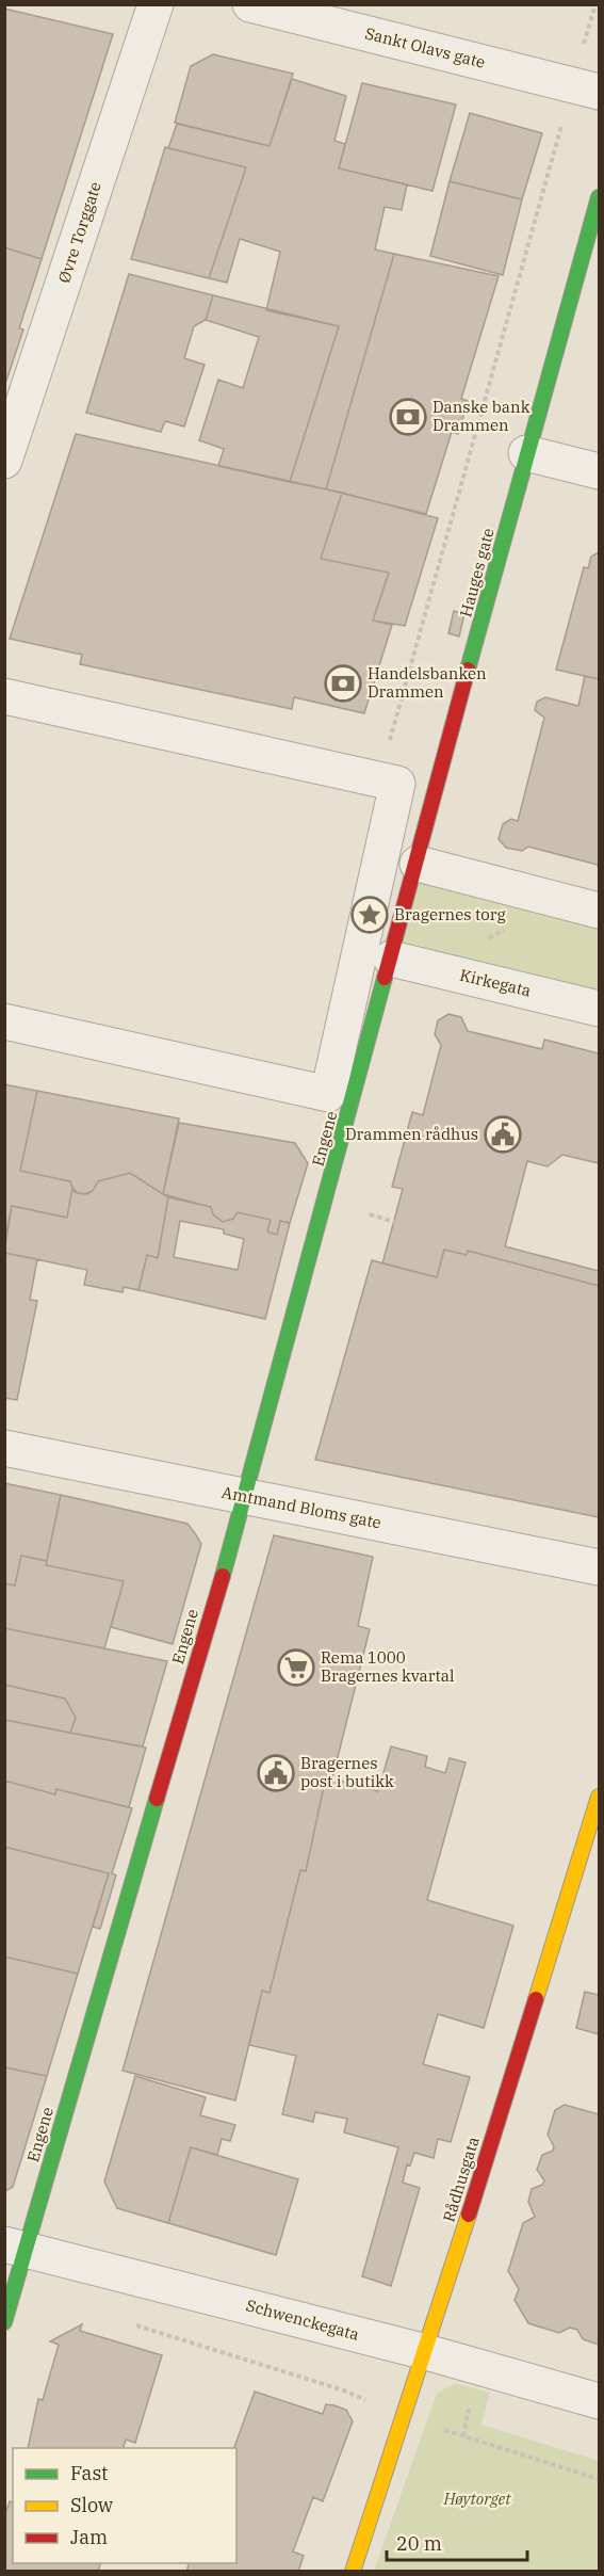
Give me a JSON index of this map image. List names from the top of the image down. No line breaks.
{"streets":{"street":["Sankt Olavs gate","Øvre Torggate","Hauges gate","Kirkegata","Engene","Amtmand Bloms gate","Rådhusgata","Schwenckegata"]},"crossings":[["Hauges gate","Kirkegata"],["Hauges gate","Engene"],["Kirkegata","Engene"],["Engene","Amtmand Bloms gate"],["Engene","Schwenckegata"],["Rådhusgata","Schwenckegata"]],"parks":["Høytorget"],"places":{"bank":["Danske bank Drammen","Handelsbanken Drammen"],"place":["Bragernes torg"],"public building":["Drammen rådhus","Bragernes post i butikk"],"supermarket":["Rema 1000 Bragernes kvartal"]},"legend":["Fast","Slow","Jam"],"scale_bar":"20 m"}
